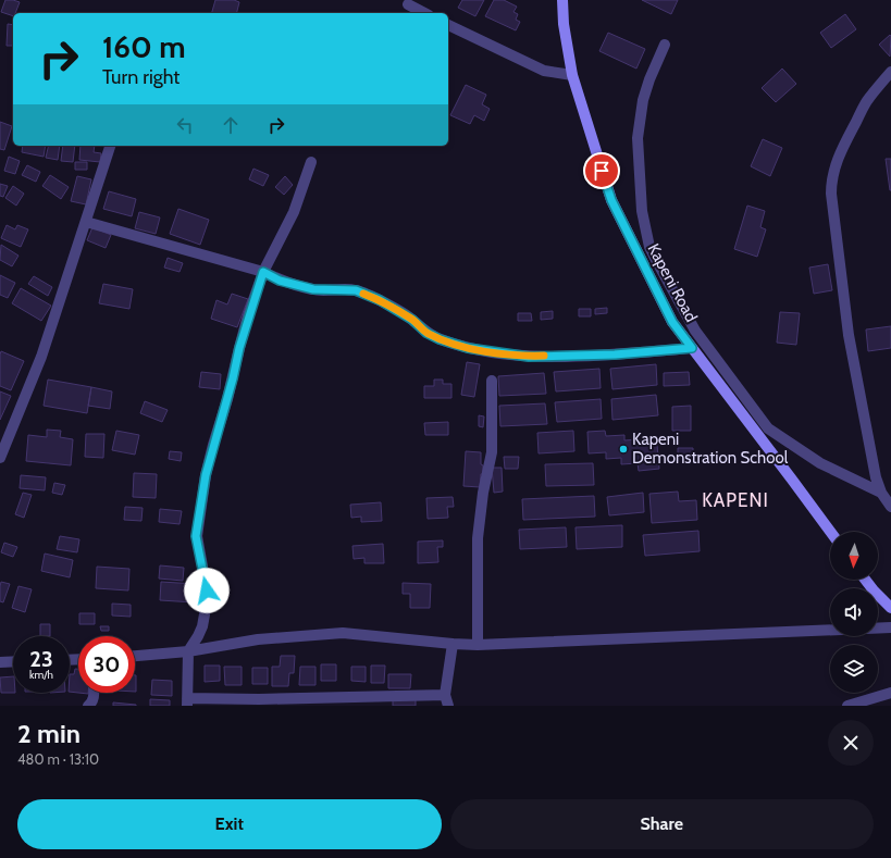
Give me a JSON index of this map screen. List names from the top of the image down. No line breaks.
{"streets":{"main road":["Kapeni Road"]},"districts":["KAPENI"],"places":["Kapeni Demonstration School"],"north":"bottom","page":{"turn":["160 m","Turn right"],"speed":"23 km/h","limit":"30","heading":["2 min","480 m · 13:10"],"buttons":["Exit","Share"]}}
